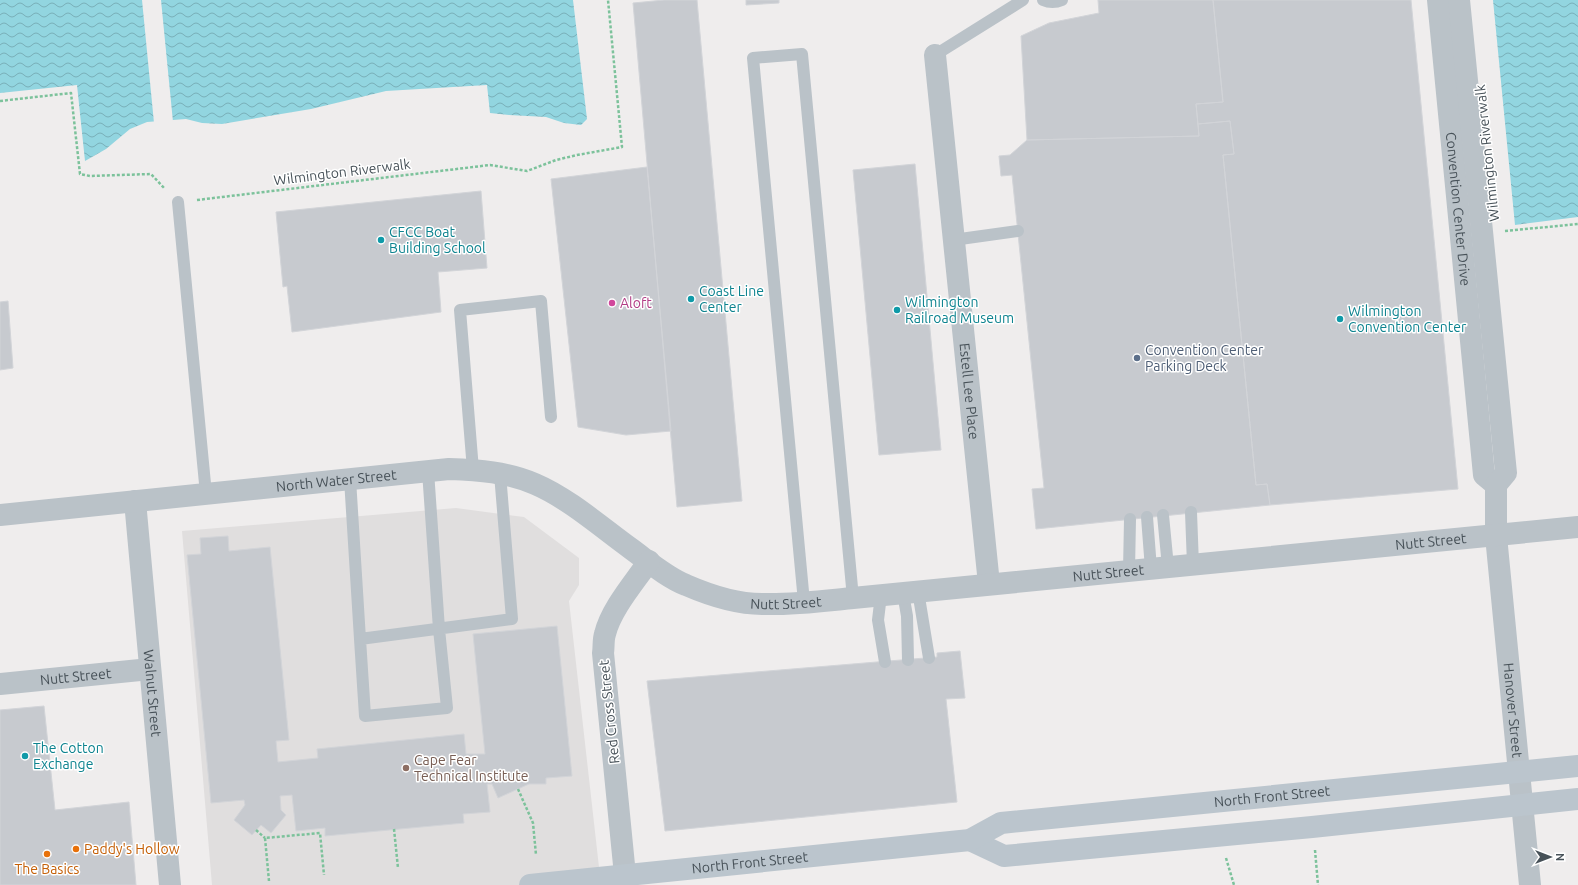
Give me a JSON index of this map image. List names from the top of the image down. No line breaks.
{"streets":{"main road":["North Front Street"],"street":["Convention Center Drive","Estell Lee Place","North Water Street","Nutt Street","Walnut Street","Hanover Street","Red Cross Street"],"path":["Wilmington Riverwalk"]},"crossings":[["Estell Lee Place","Nutt Street"],["North Water Street","Nutt Street"],["North Water Street","Walnut Street"],["North Water Street","Red Cross Street"],["Nutt Street","Walnut Street"],["Nutt Street","Hanover Street"],["Nutt Street","Red Cross Street"],["Hanover Street","North Front Street"],["Red Cross Street","North Front Street"]],"places":["CFCC Boat Building School","Coast Line Center","Aloft","Wilmington Railroad Museum","Wilmington Convention Center","Convention Center Parking Deck","The Cotton Exchange","Cape Fear Technical Institute","Paddy's Hollow","The Basics"],"north":"right"}
